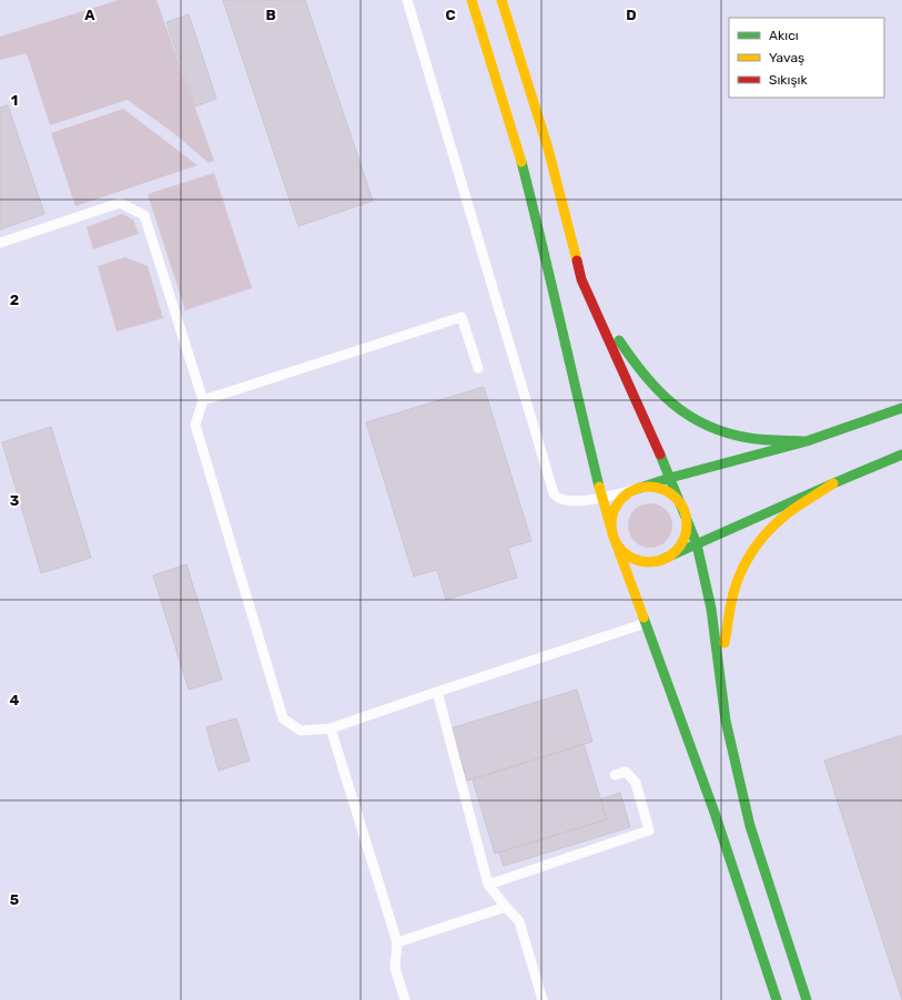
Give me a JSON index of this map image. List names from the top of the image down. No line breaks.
{"legend":["Akıcı","Yavaş","Sıkışık"],"grid":{"columns":["A","B","C","D"],"rows":["1","2","3","4","5"]}}
